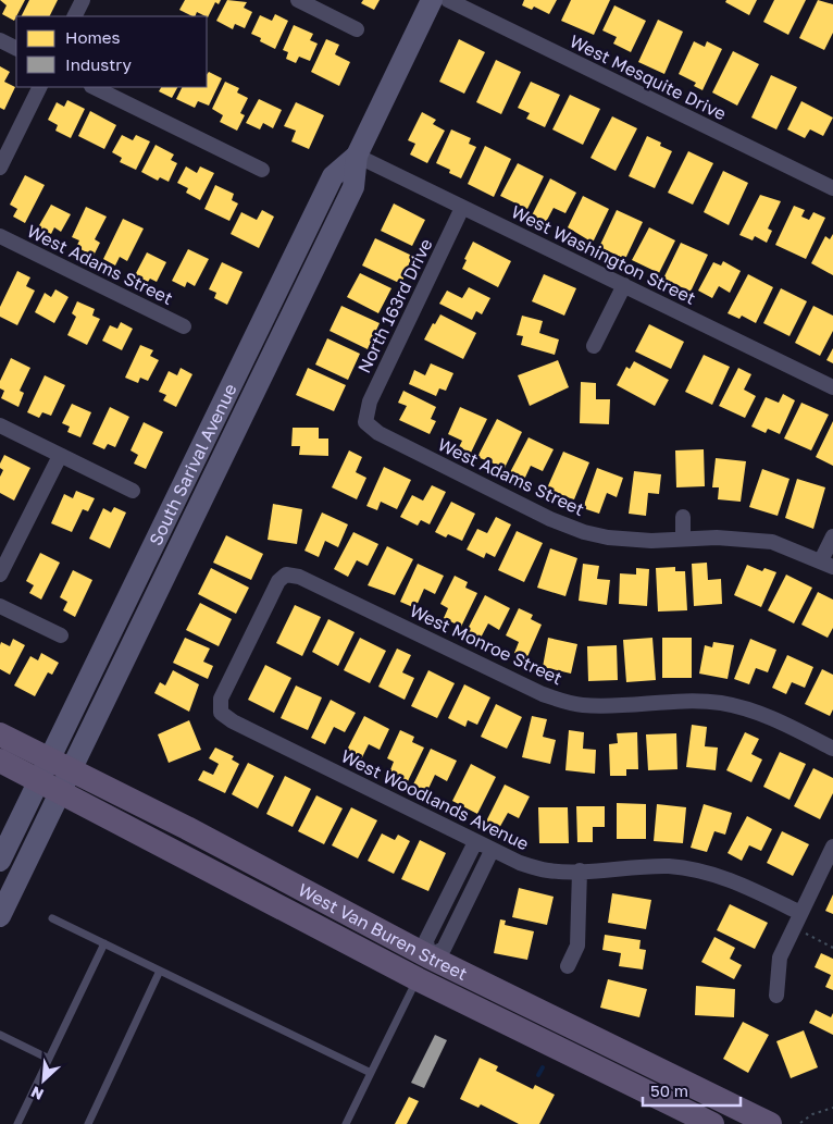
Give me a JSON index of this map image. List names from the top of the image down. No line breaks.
{"streets":{"main road":["South Sarival Avenue","West Van Buren Street"],"street":["West Mesquite Drive","West Washington Street","West Adams Street","North 163rd Drive","West Monroe Street","West Woodlands Avenue"]},"crossings":[["West Washington Street","North 163rd Drive"],["West Washington Street","South Sarival Avenue"],["West Adams Street","North 163rd Drive"],["South Sarival Avenue","West Van Buren Street"],["West Monroe Street","West Woodlands Avenue"]],"legend":["Homes","Industry"],"scale_bar":"50 m","north":"bottom left"}
